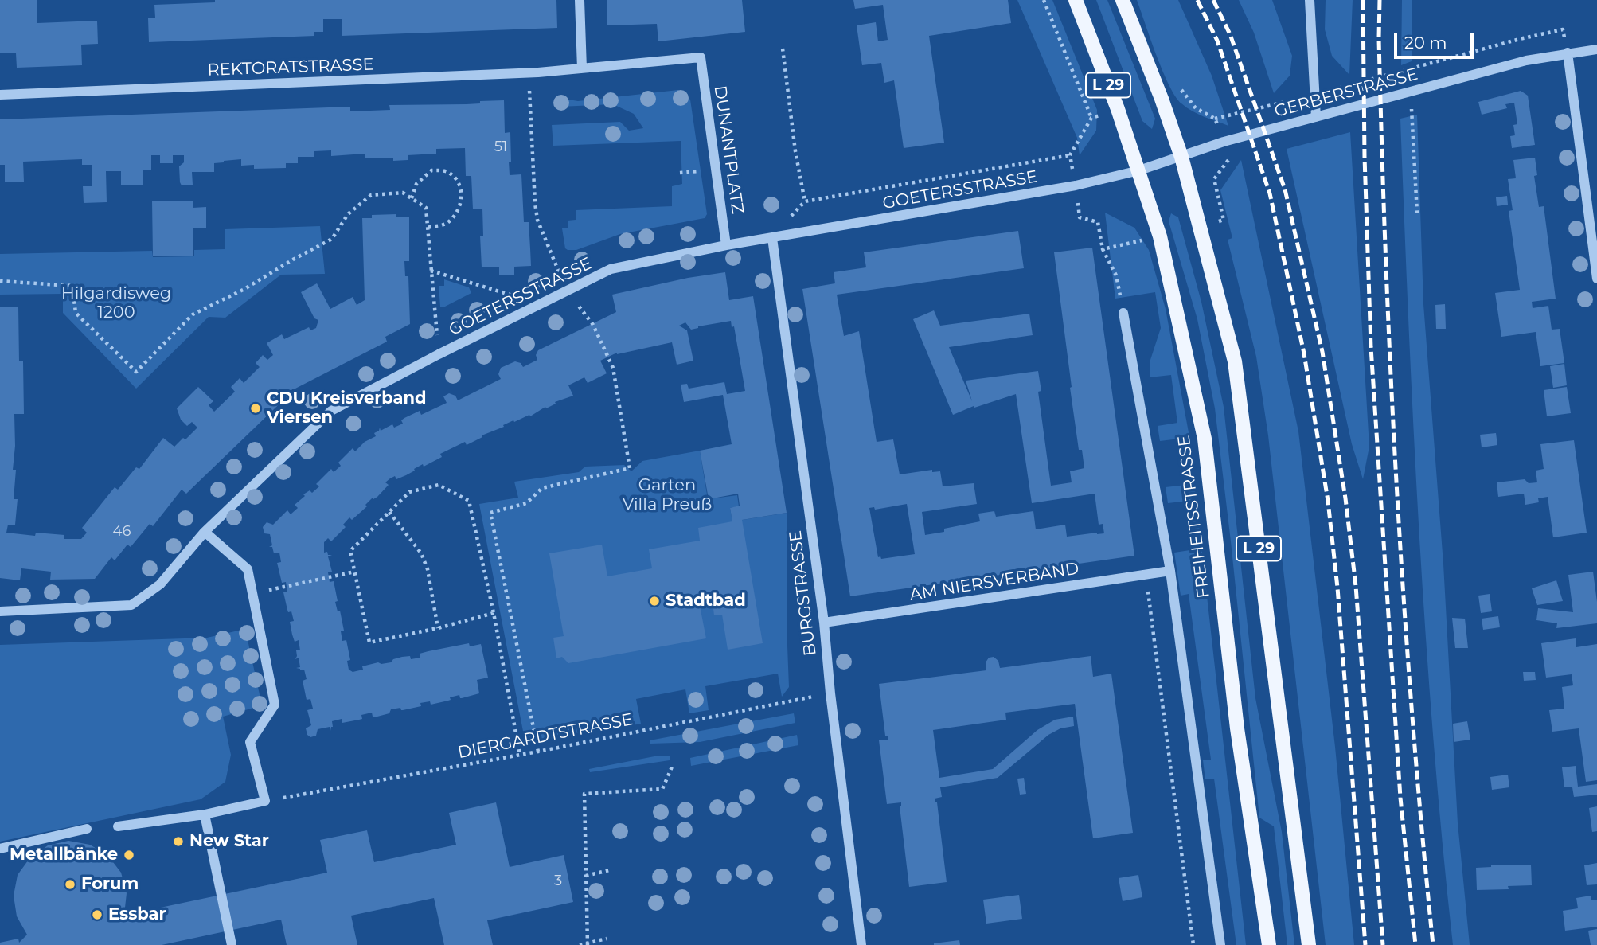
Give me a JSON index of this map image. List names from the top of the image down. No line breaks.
{"streets":{"main road":["L 29","FREIHEITSSTRASSE"],"street":["REKTORATSTRASSE","GERBERSTRASSE","DUNANTPLATZ","GOETERSSTRASSE","AM NIERSVERBAND","BURGSTRASSE"],"path":["DIERGARDTSTRASSE"]},"crossings":[["REKTORATSTRASSE","DUNANTPLATZ"],["L 29","GERBERSTRASSE"],["GERBERSTRASSE","GOETERSSTRASSE"],["GERBERSTRASSE","FREIHEITSSTRASSE"],["DUNANTPLATZ","GOETERSSTRASSE"],["GOETERSSTRASSE","FREIHEITSSTRASSE"],["GOETERSSTRASSE","BURGSTRASSE"],["FREIHEITSSTRASSE","AM NIERSVERBAND"],["AM NIERSVERBAND","BURGSTRASSE"],["BURGSTRASSE","DIERGARDTSTRASSE"]],"parks":["Hilgardisweg 1200","Garten Villa Preuß"],"places":["CDU Kreisverband Viersen","Stadtbad","New Star","Metallbänke","Forum","Essbar"],"house_numbers":["51","46","3"],"scale_bar":"20 m"}
